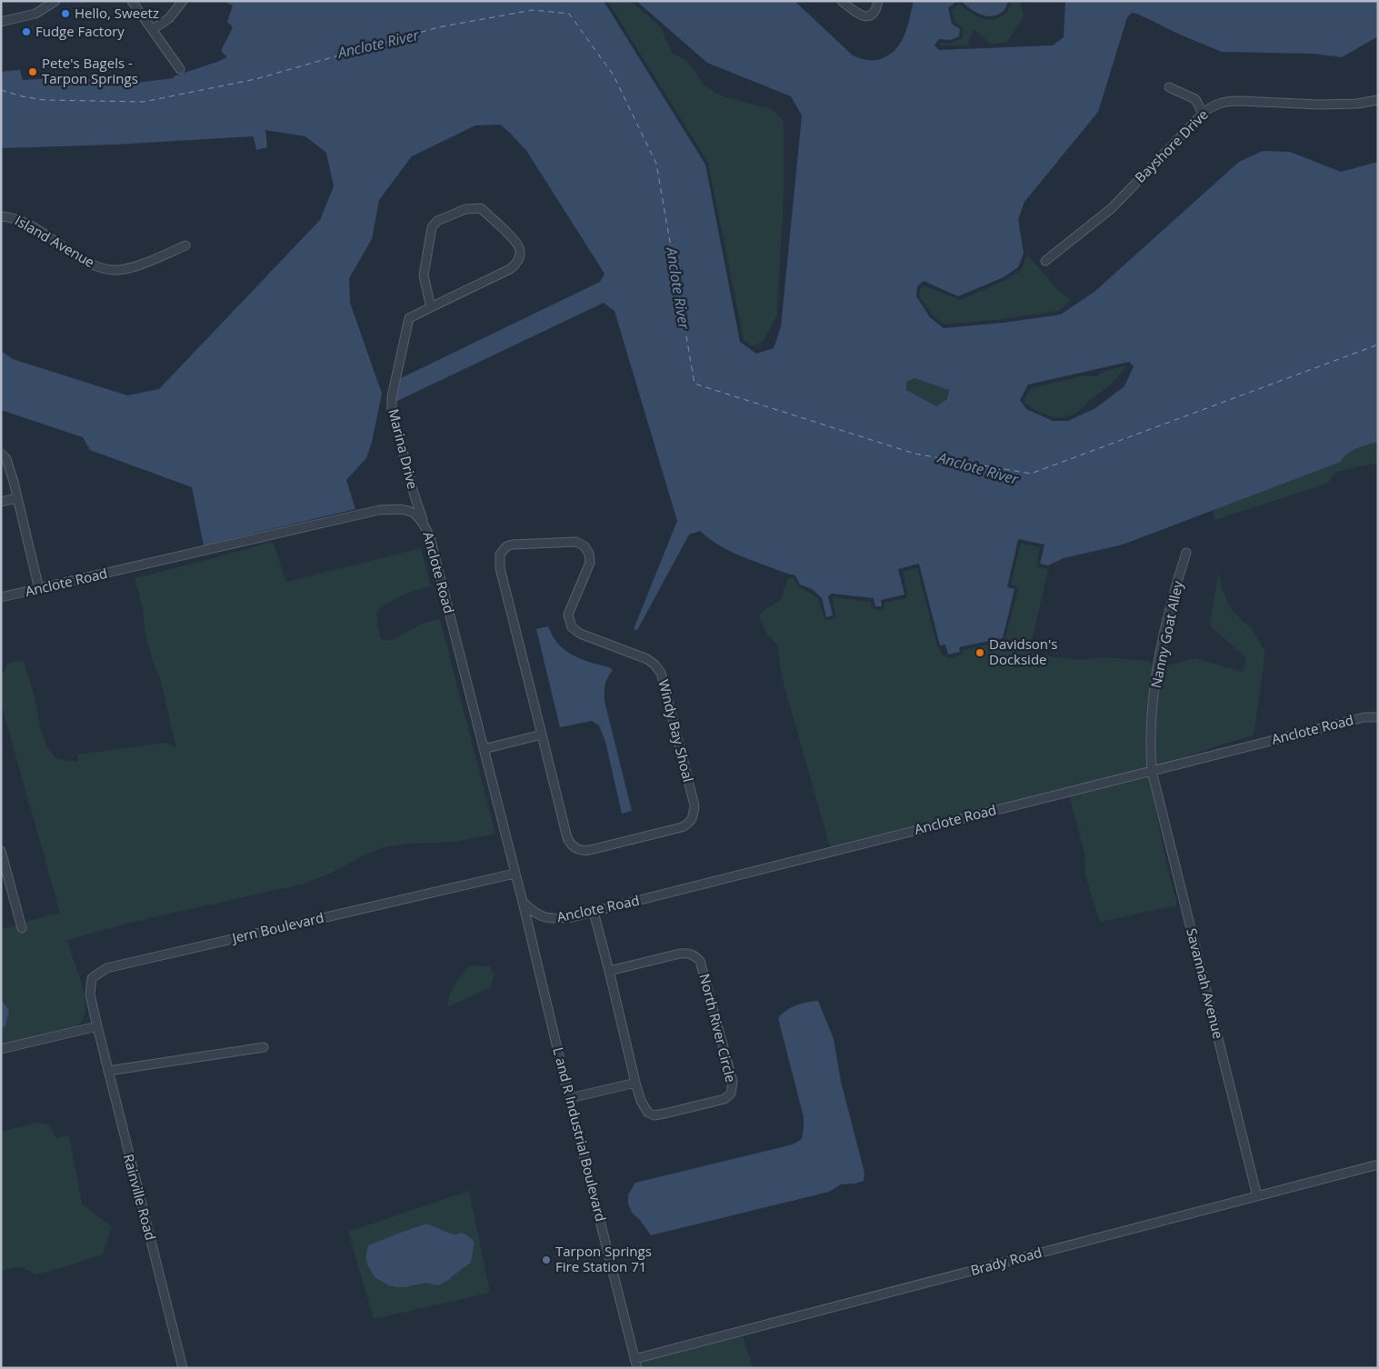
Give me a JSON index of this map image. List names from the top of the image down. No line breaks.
{"streets":{"street":["Bayshore Drive","Island Avenue","Marina Drive","Anclote Road","Nanny Goat Alley","Windy Bay Shoal","Jern Boulevard","Savannah Avenue","North River Circle","L and R Industrial Boulevard","Rainville Road","Brady Road"]},"crossings":[["Marina Drive","Anclote Road"],["Anclote Road","Nanny Goat Alley"],["Anclote Road","Jern Boulevard"],["Anclote Road","Savannah Avenue"],["Anclote Road","North River Circle"],["Anclote Road","L and R Industrial Boulevard"],["Nanny Goat Alley","Savannah Avenue"],["Jern Boulevard","Rainville Road"],["Savannah Avenue","Brady Road"],["L and R Industrial Boulevard","Brady Road"]],"water":["Anclote River"],"places":["Hello, Sweetz","Fudge Factory","Pete's Bagels - Tarpon Springs","Davidson's Dockside","Tarpon Springs Fire Station 71"]}
